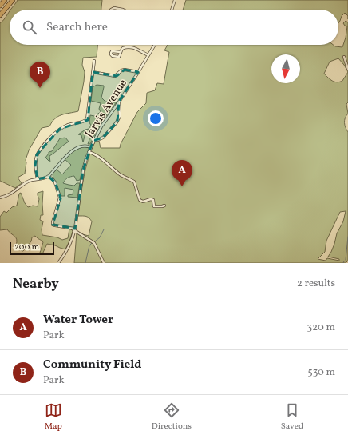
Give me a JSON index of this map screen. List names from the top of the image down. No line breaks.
{"streets":{"street":["Jarvis Avenue"]},"scale_bar":"200 m","north":"bottom","page":{"search":"Search here","pins":["B","A"],"scale":"200 m","heading":["Nearby","2 results"],"list":[{"mark":"A","name":"Water Tower","note":"Park","value":"320 m"},{"mark":"B","name":"Community Field","note":"Park","value":"530 m"}],"nav":["Map","Directions","Saved"]}}
